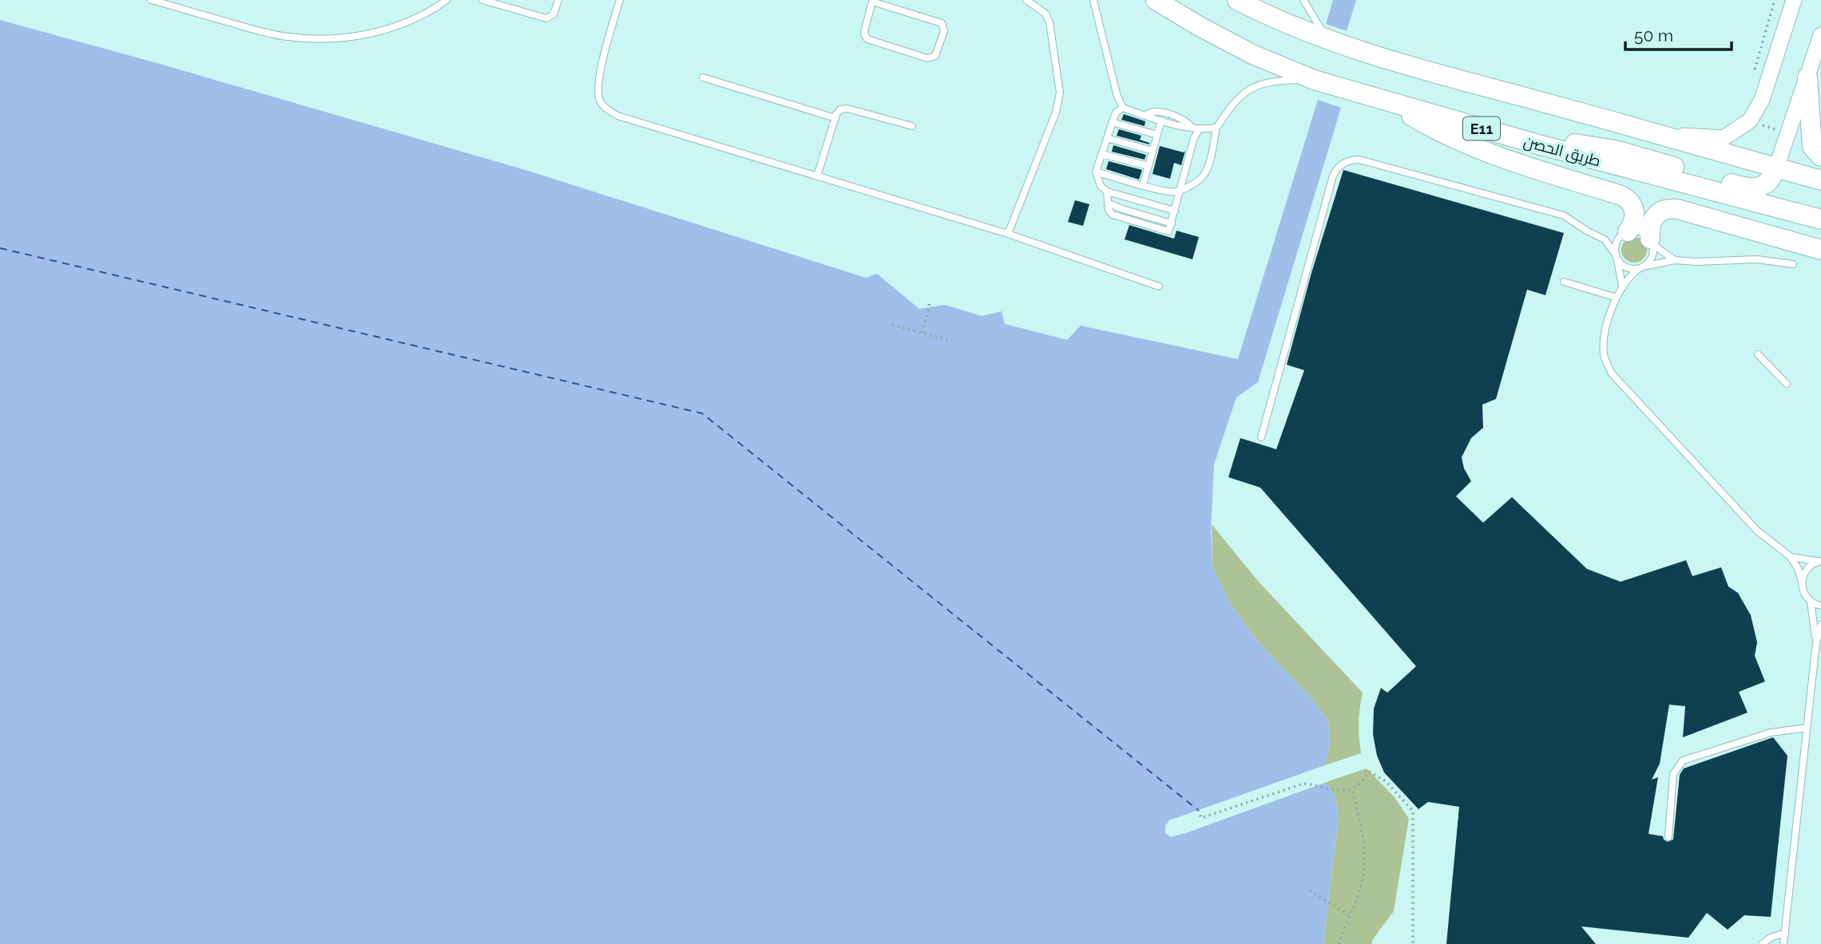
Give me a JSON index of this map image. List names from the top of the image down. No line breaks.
{"streets":{"main road":["E11","طريق الحصن"]},"scale_bar":"50 m"}
